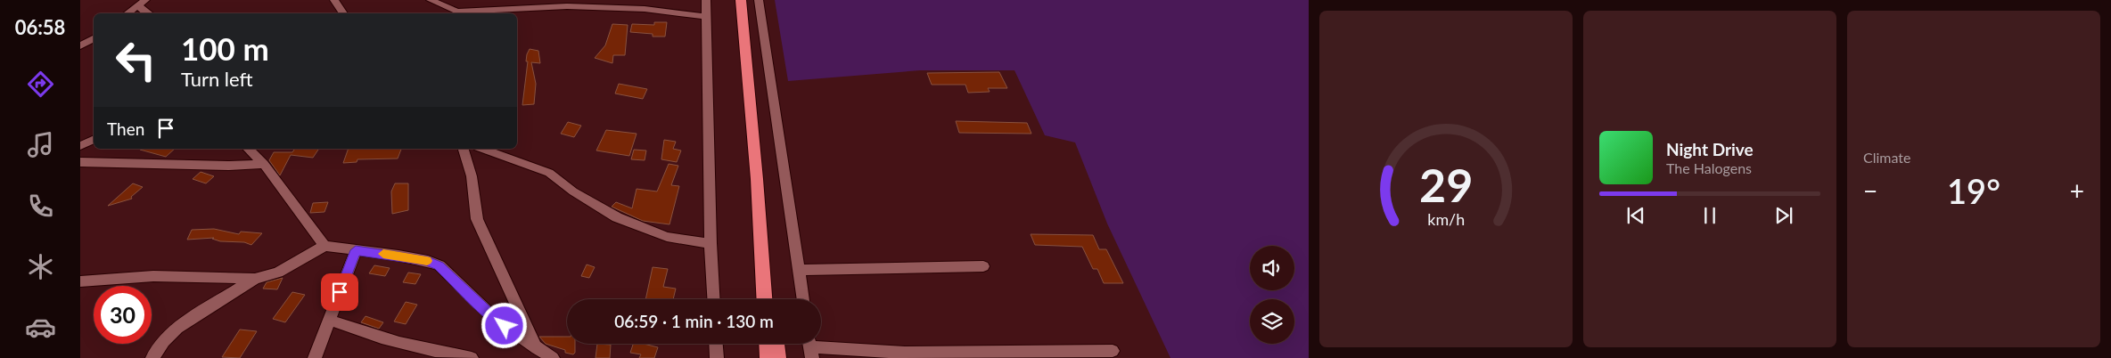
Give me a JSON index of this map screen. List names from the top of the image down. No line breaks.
{"page":{"tabs":"06:58","tile":"Climate","turn":["100 m","Turn left"],"then":"Then","song":["Night Drive","The Halogens"],"heat":["−","19°","+"],"limit":"30","trip":"06:59 · 1 min · 130 m","gauge":["29","km/h"]}}
